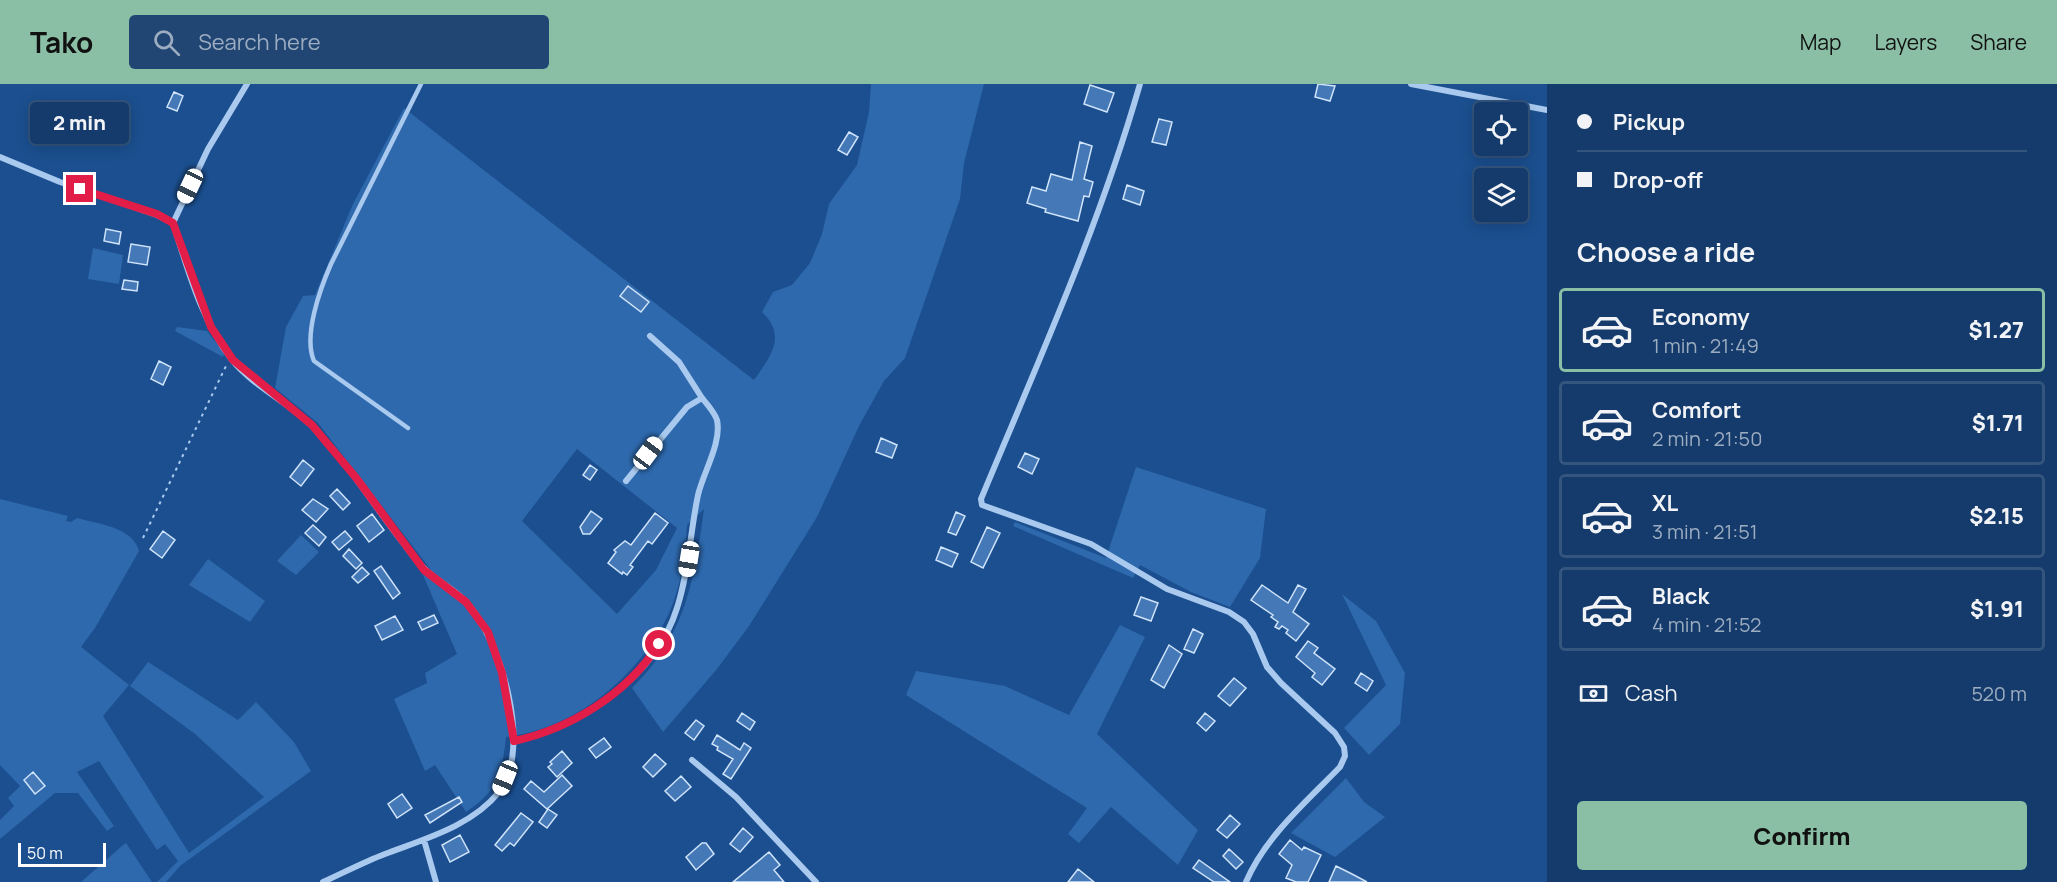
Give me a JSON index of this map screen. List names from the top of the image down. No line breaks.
{"scale_bar":"50 m","page":{"header":"Tako","search":"Search here","nav":["Map","Layers","Share"],"banner":["Pickup","Drop-off"],"bubble":"2 min","heading":"Choose a ride","list":[{"name":"Economy","note":"1 min · 21:49","value":"$1.27"},{"name":"Comfort","note":"2 min · 21:50","value":"$1.71"},{"name":"XL","note":"3 min · 21:51","value":"$2.15"},{"name":"Black","note":"4 min · 21:52","value":"$1.91"}],"pay":["Cash","520 m"],"buttons":"Confirm","scale":"50 m"}}
